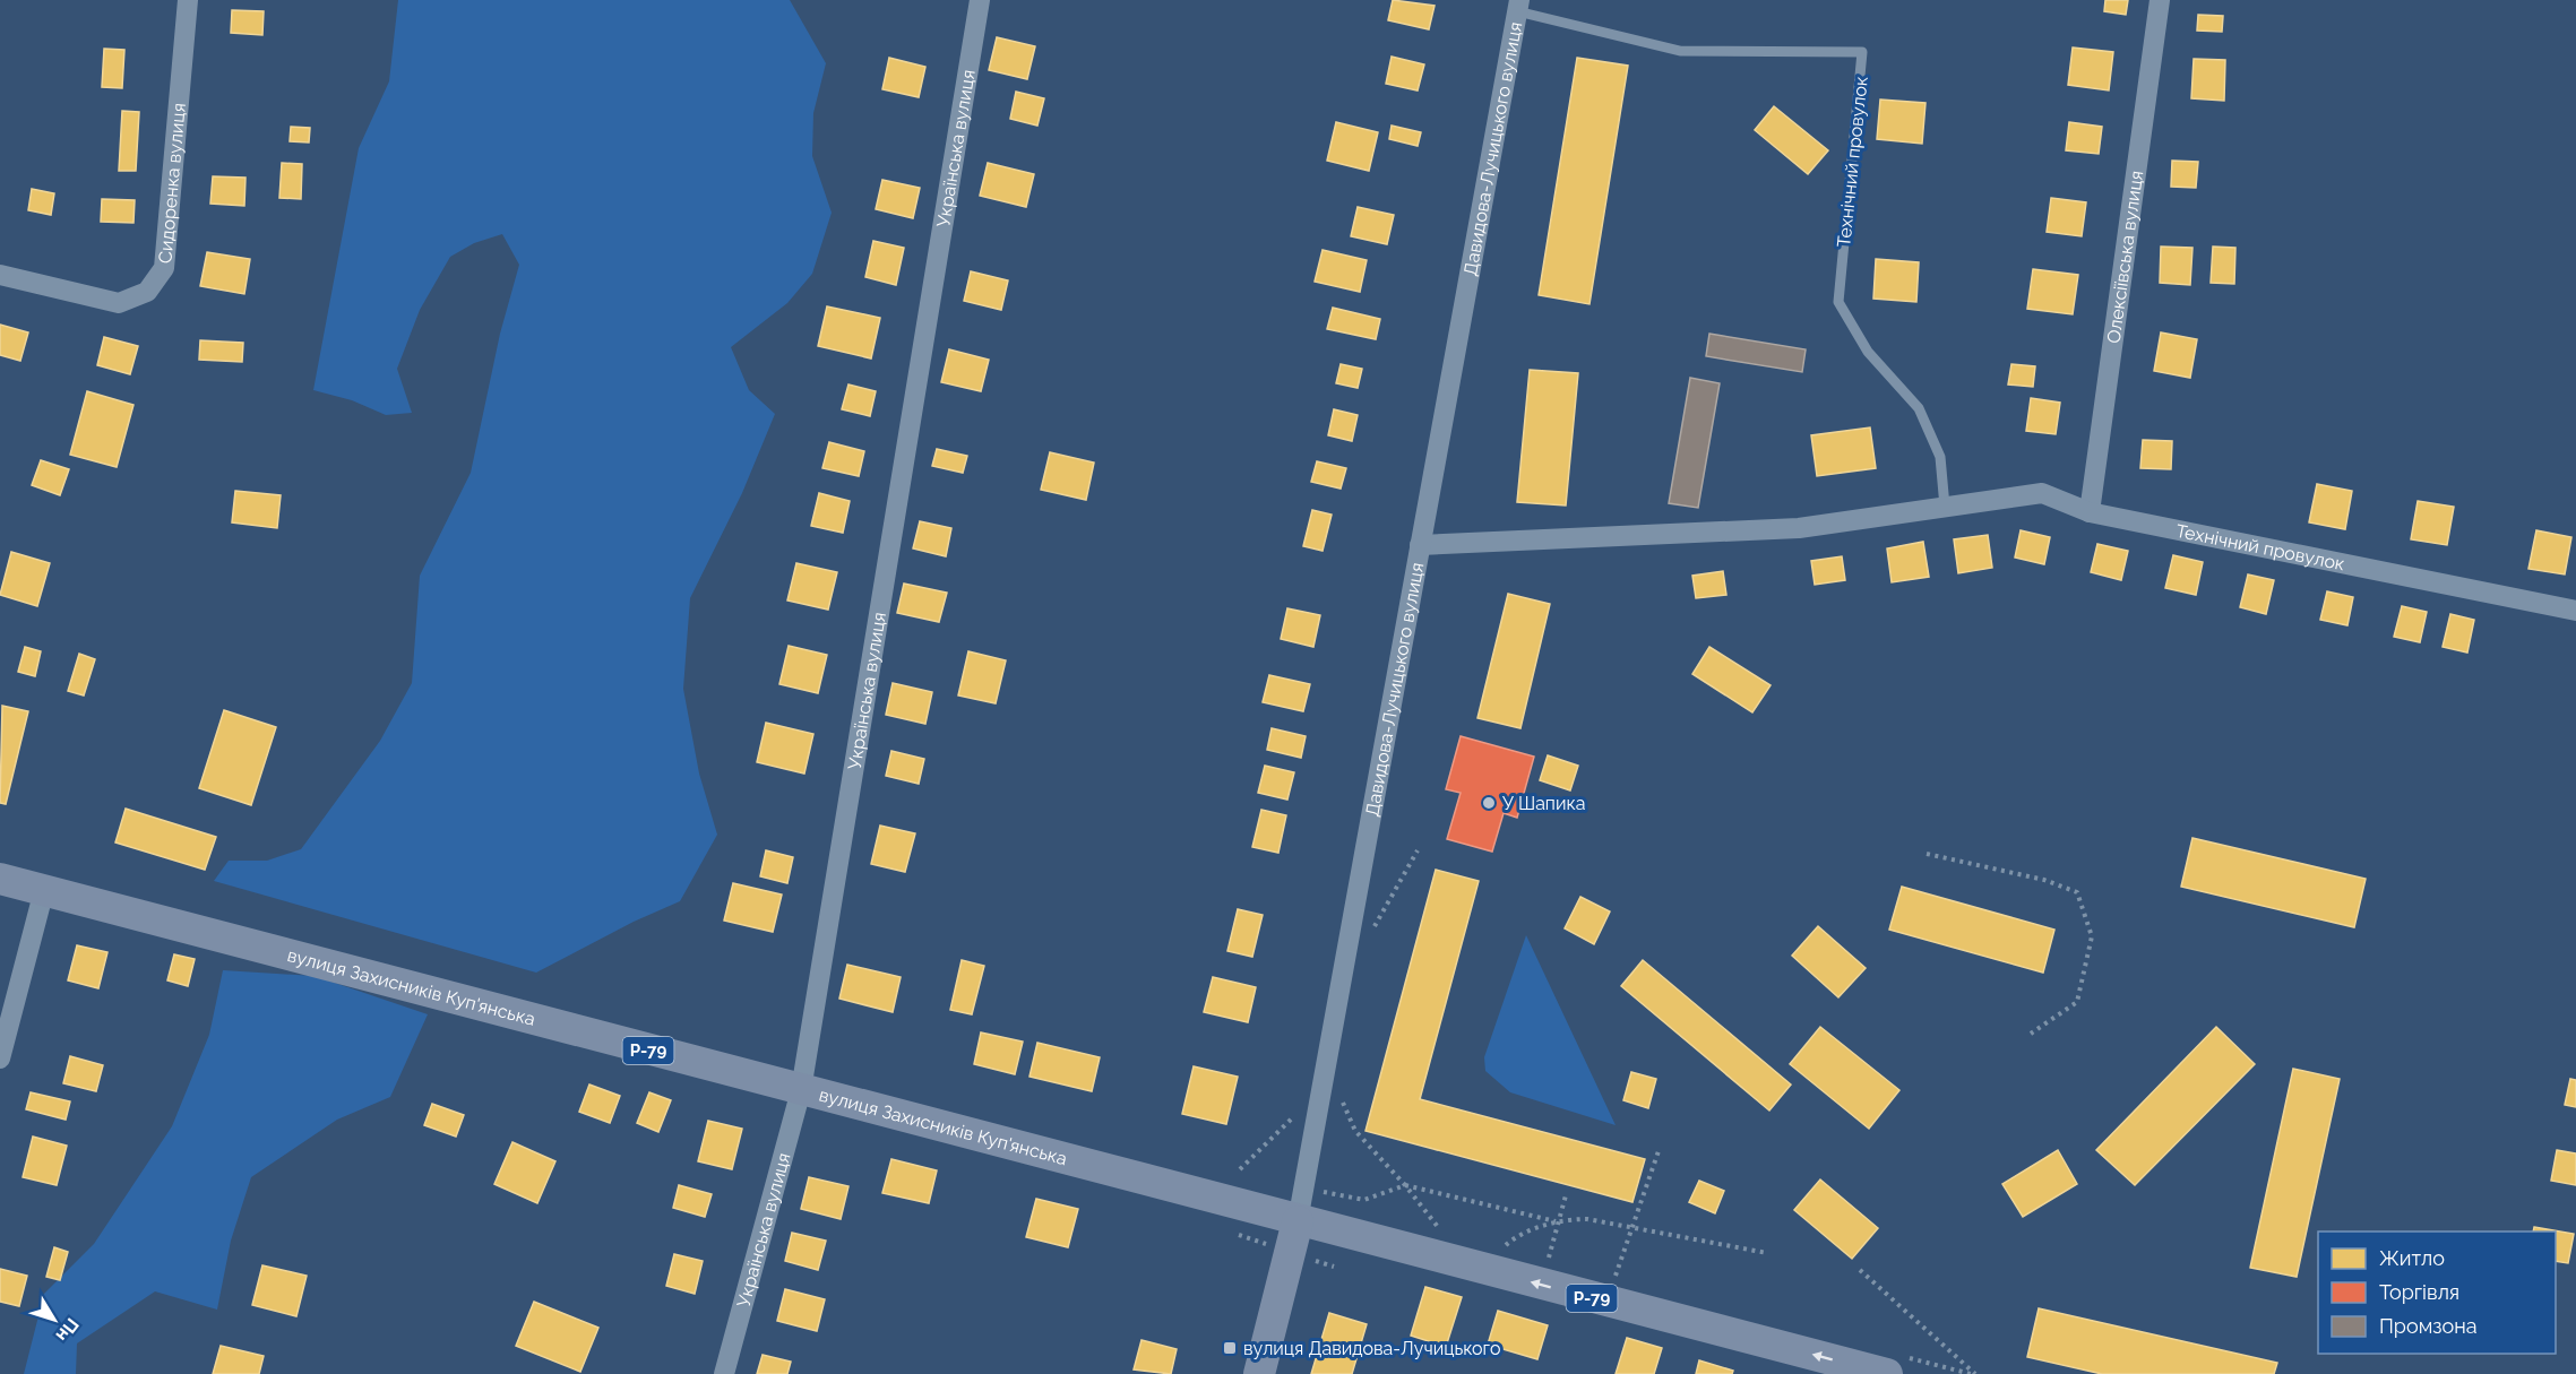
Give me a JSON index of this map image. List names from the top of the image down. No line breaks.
{"streets":{"main road":["Давидова-Лучицького вулиця","вулиця Захисників Куп'янська","Р-79"],"street":["Українська вулиця","Технічний провулок","Сидоренка вулиця","Олексіївська вулиця"]},"crossings":[["Давидова-Лучицького вулиця","Технічний провулок"],["Давидова-Лучицького вулиця","вулиця Захисників Куп'янська"],["Українська вулиця","вулиця Захисників Куп'янська"],["Технічний провулок","Олексіївська вулиця"]],"places":{"other":["У Шапика"],"transit":["вулиця Давидова-Лучицького"]},"legend":["Житло","Торгівля","Промзона"],"north":"bottom right"}
